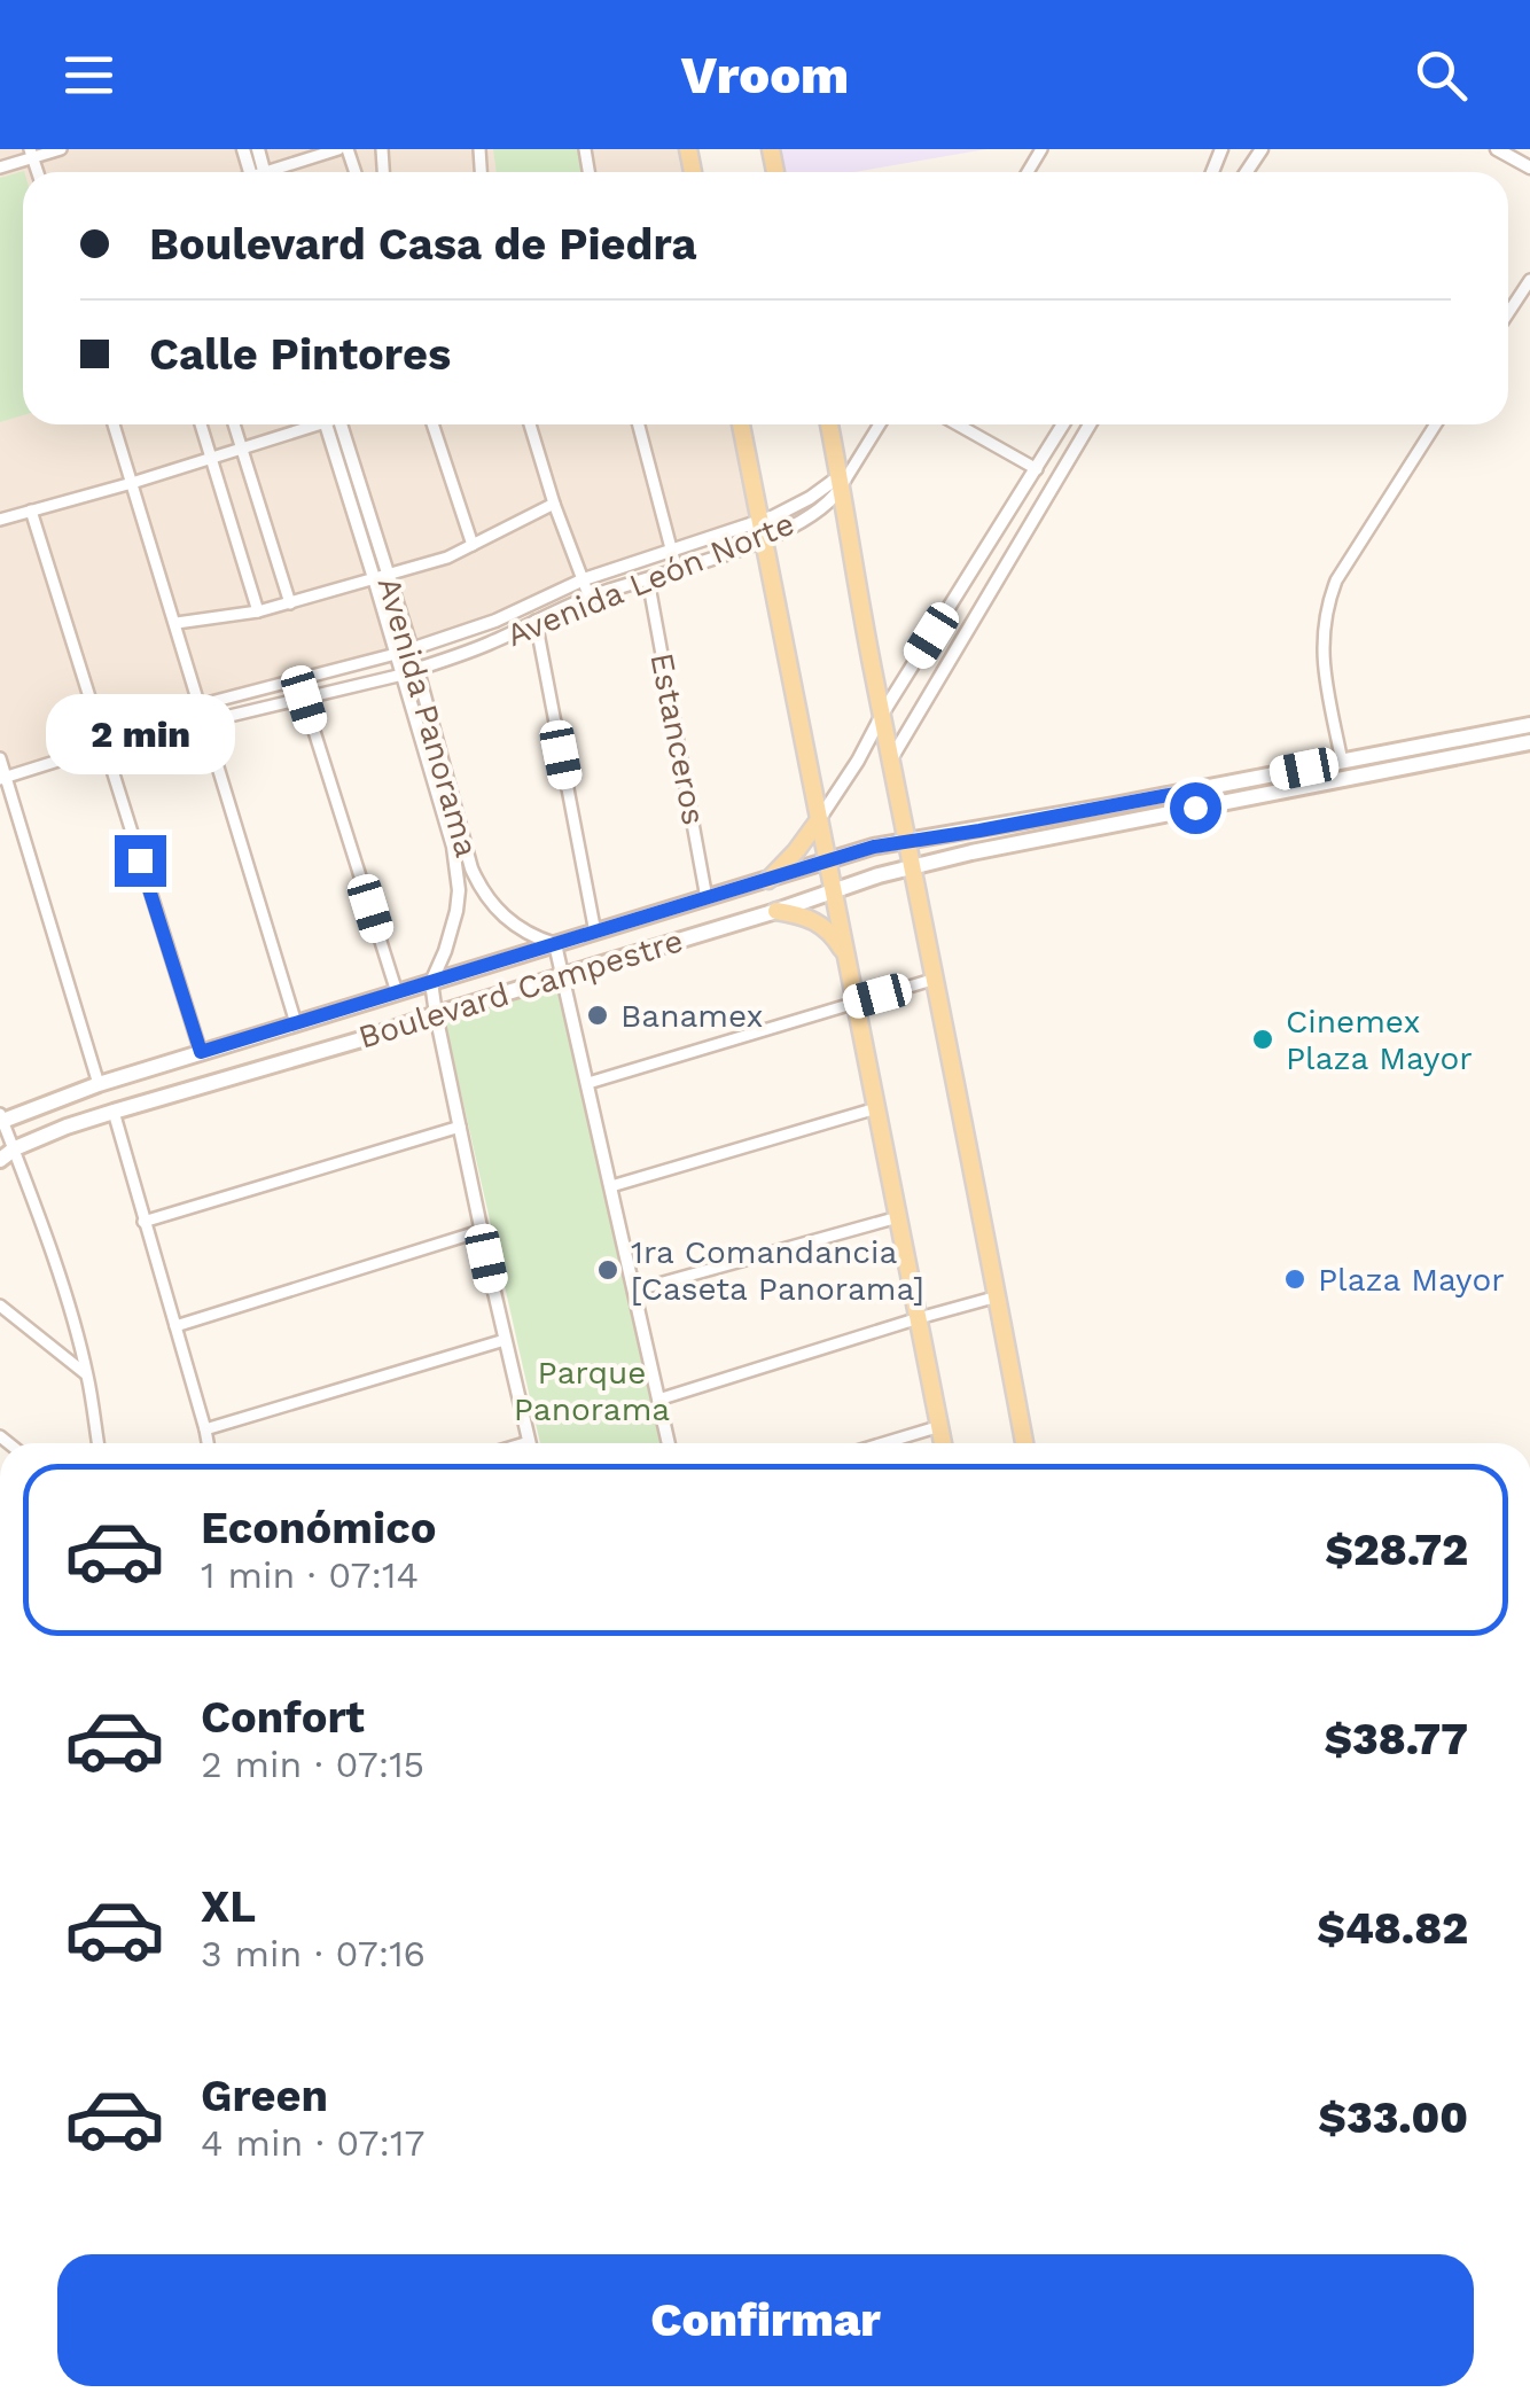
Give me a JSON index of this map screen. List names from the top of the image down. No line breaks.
{"streets":{"main road":["Boulevard Campestre"],"street":["Avenida León Norte","Avenida Panorama","Estanceros"]},"crossings":[["Avenida León Norte","Avenida Panorama"],["Avenida León Norte","Estanceros"],["Avenida Panorama","Boulevard Campestre"],["Estanceros","Boulevard Campestre"]],"parks":["Parque Panorama"],"places":["Banamex","Cinemex Plaza Mayor","1ra Comandancia [Caseta Panorama]","Plaza Mayor"],"page":{"header":"Vroom","banner":["Boulevard Casa de Piedra","Calle Pintores"],"bubble":"2 min","list":[{"name":"Económico","note":"1 min · 07:14","value":"$28.72"},{"name":"Confort","note":"2 min · 07:15","value":"$38.77"},{"name":"XL","note":"3 min · 07:16","value":"$48.82"},{"name":"Green","note":"4 min · 07:17","value":"$33.00"}],"buttons":"Confirmar"}}
